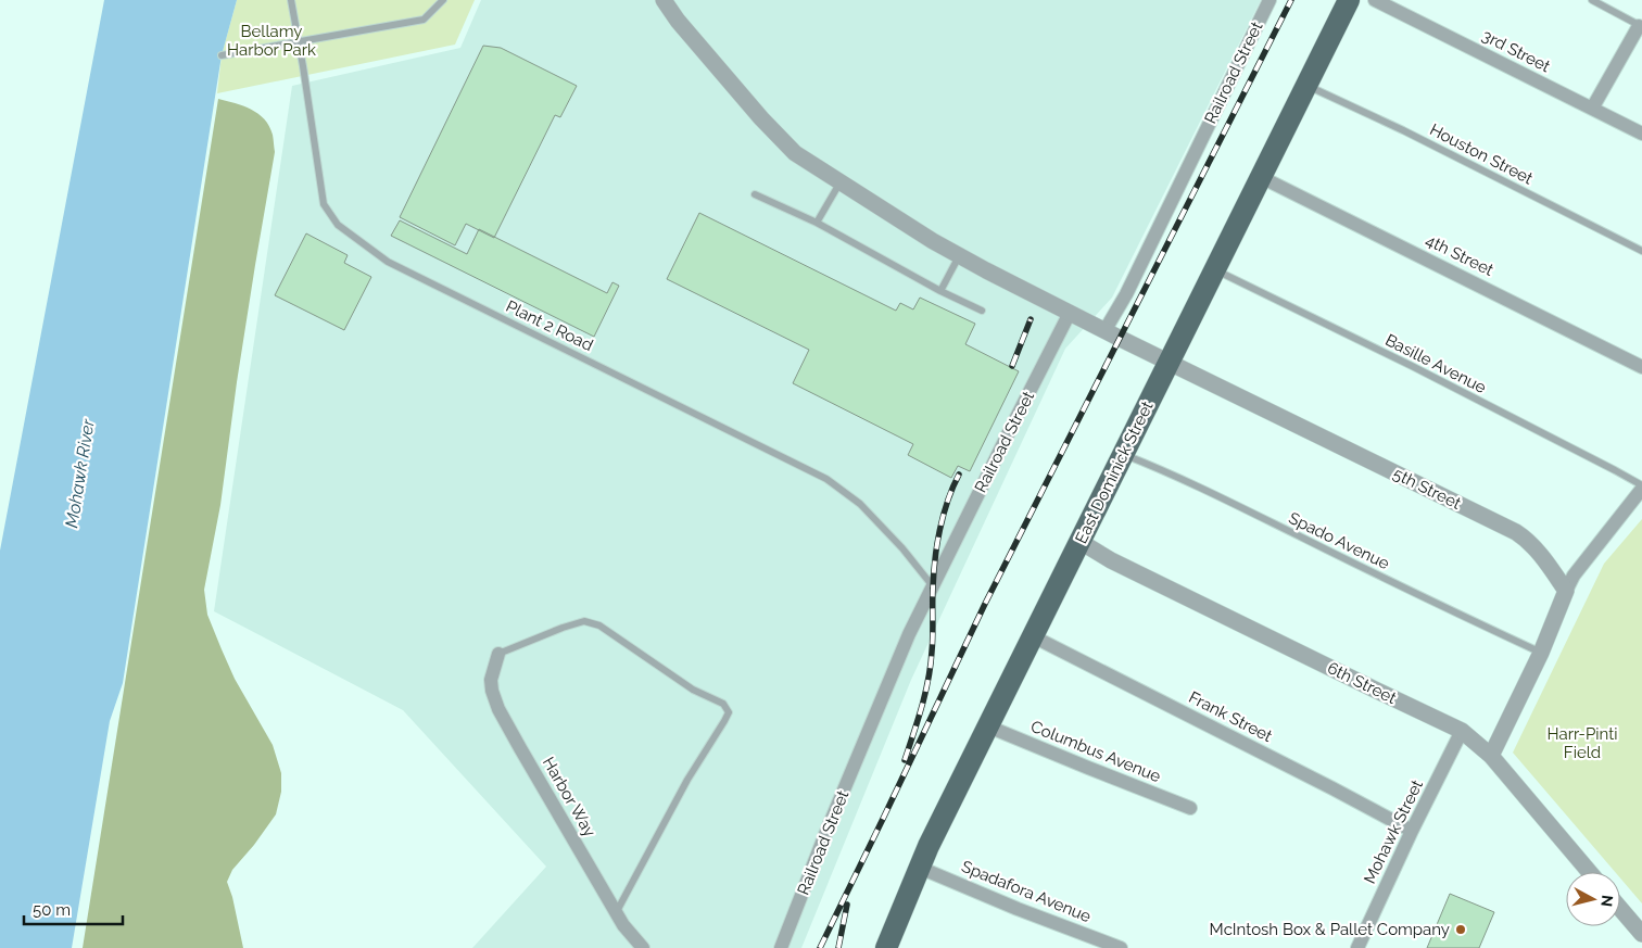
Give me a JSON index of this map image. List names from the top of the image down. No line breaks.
{"streets":{"main road":["East Dominick Street"],"street":["3rd Street","Railroad Street","4th Street","5th Street","6th Street","Frank Street","Columbus Avenue","Harbor Way","Mohawk Street","Spadafora Avenue"],"lane":["Houston Street","Plant 2 Road","Basille Avenue","Spado Avenue"]},"crossings":[["Railroad Street","Plant 2 Road"],["Railroad Street","5th Street"],["Houston Street","East Dominick Street"],["4th Street","East Dominick Street"],["Basille Avenue","East Dominick Street"],["East Dominick Street","5th Street"],["East Dominick Street","Spado Avenue"],["East Dominick Street","6th Street"],["East Dominick Street","Frank Street"],["East Dominick Street","Columbus Avenue"],["East Dominick Street","Spadafora Avenue"],["6th Street","Mohawk Street"],["Frank Street","Mohawk Street"]],"water":["Mohawk River"],"parks":["Bellamy Harbor Park","Harr-Pinti Field"],"places":["McIntosh Box & Pallet Company"],"scale_bar":"50 m","north":"right"}
